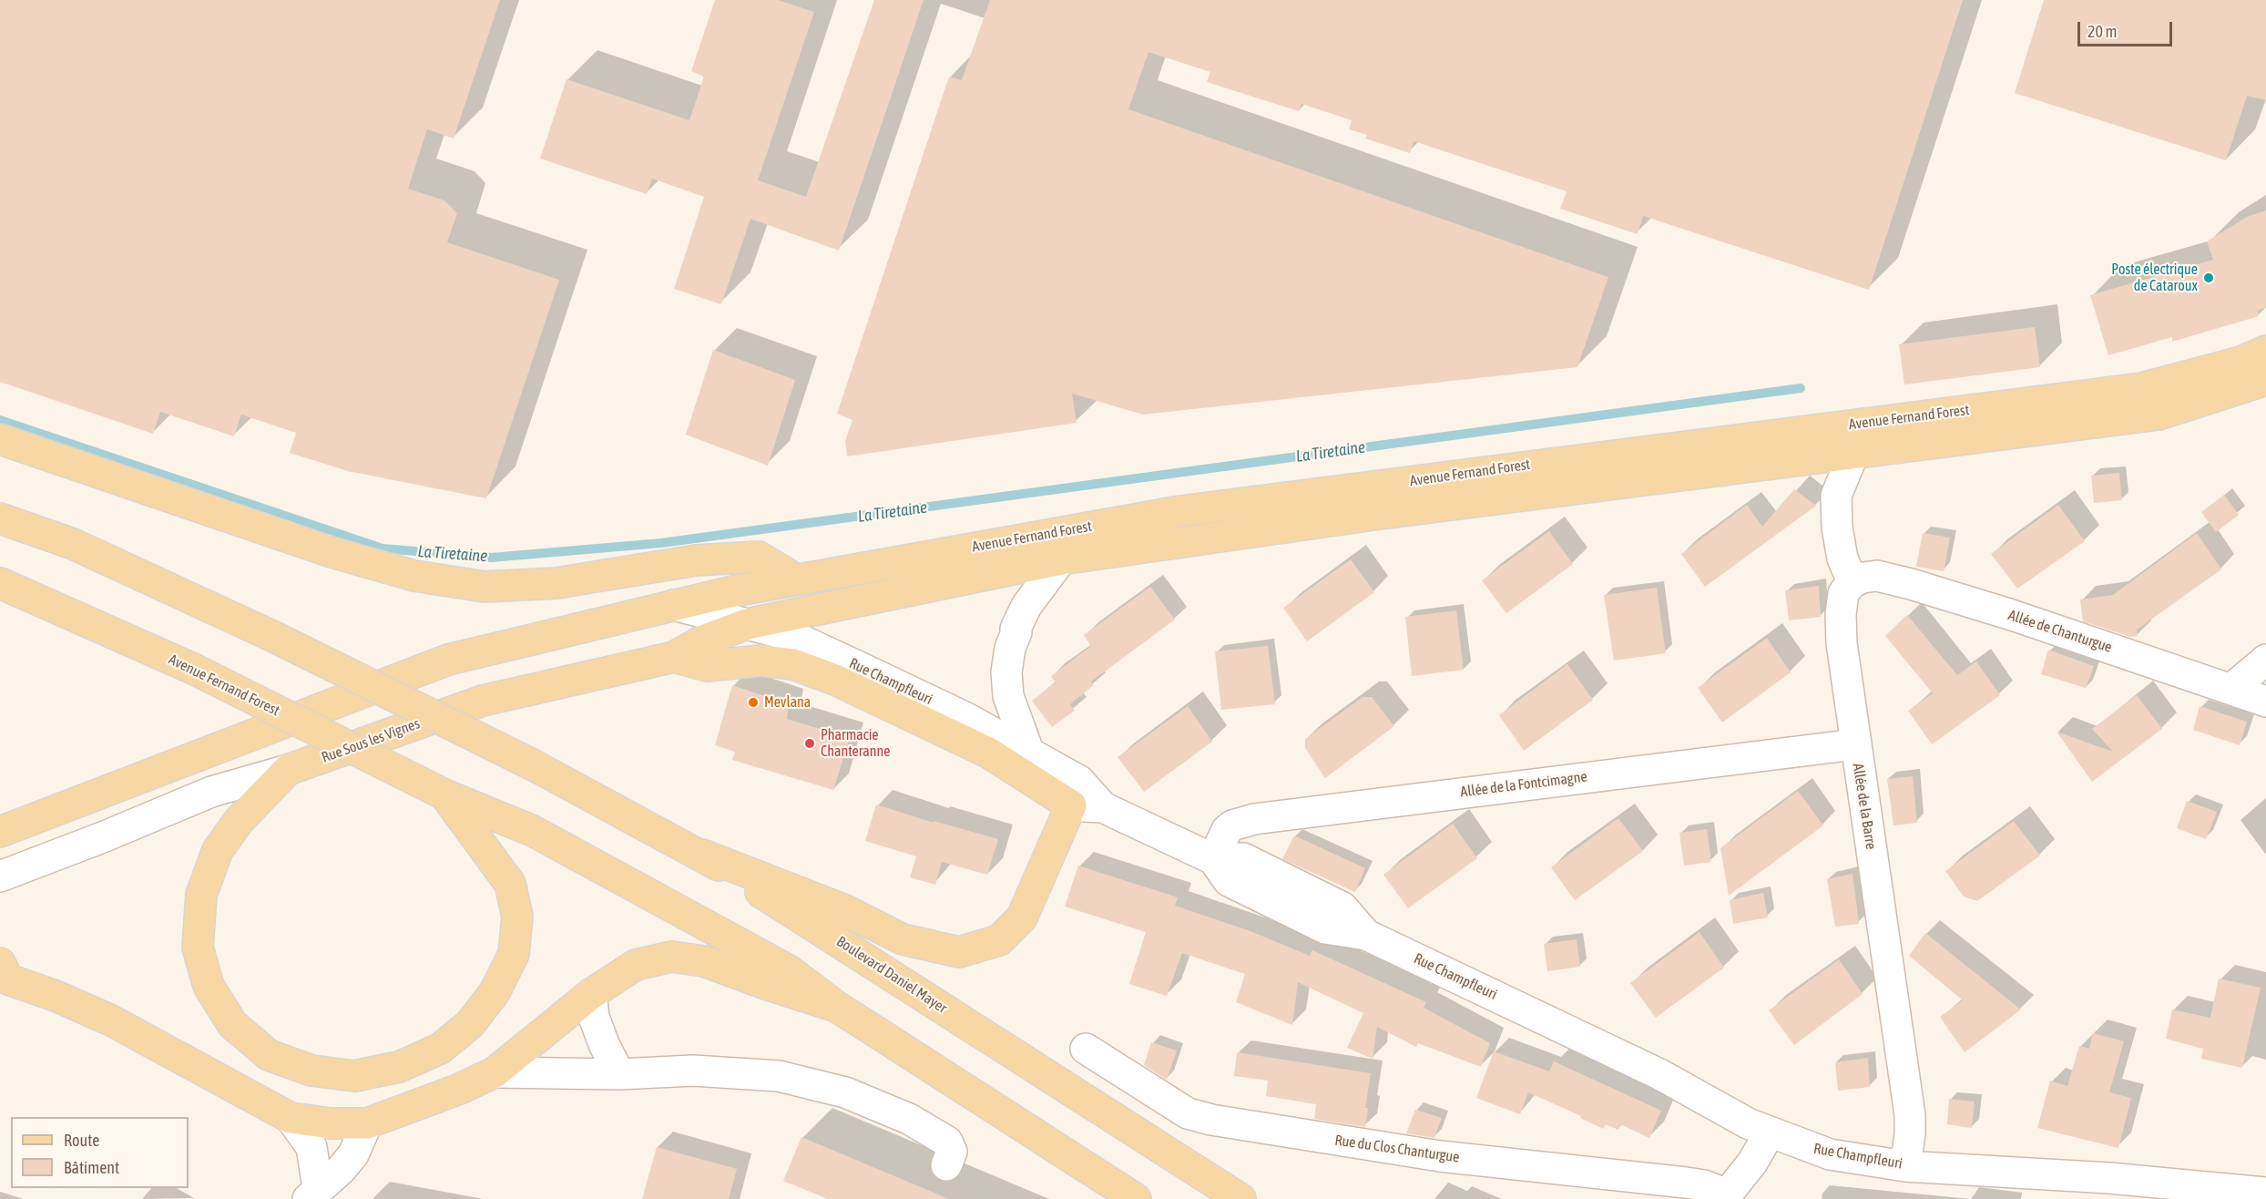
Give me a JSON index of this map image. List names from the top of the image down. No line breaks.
{"streets":{"main road":["Avenue Fernand Forest","Rue Sous les Vignes","Boulevard Daniel Mayer"],"street":["Allée de Chanturgue","Rue Champfleuri","Allée de la Fontcimagne","Allée de la Barre","Rue du Clos Chanturgue"]},"crossings":[["Avenue Fernand Forest","Rue Champfleuri"],["Avenue Fernand Forest","Rue Sous les Vignes"],["Allée de Chanturgue","Allée de la Barre"],["Rue Champfleuri","Rue Sous les Vignes"],["Rue Champfleuri","Allée de la Fontcimagne"],["Rue Champfleuri","Allée de la Barre"],["Allée de la Fontcimagne","Allée de la Barre"]],"water":["La Tiretaine"],"places":["Poste électrique de Cataroux","Mevlana","Pharmacie Chanteranne"],"legend":["Route","Bâtiment"],"scale_bar":"20 m"}
